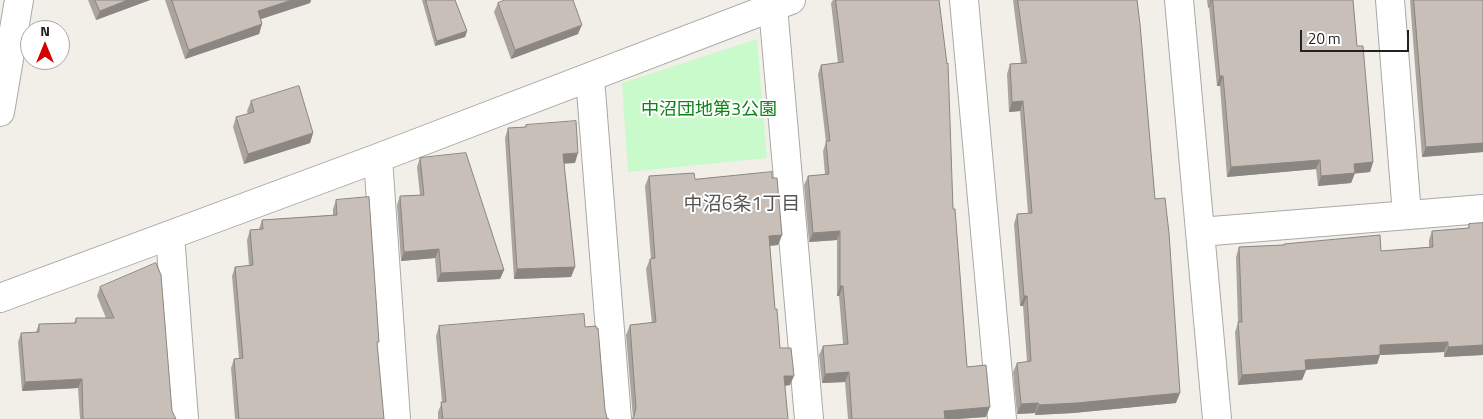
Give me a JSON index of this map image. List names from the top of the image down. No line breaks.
{"districts":["中沼6条1丁目"],"parks":["中沼団地第3公園"],"scale_bar":"20 m","north":"top"}
